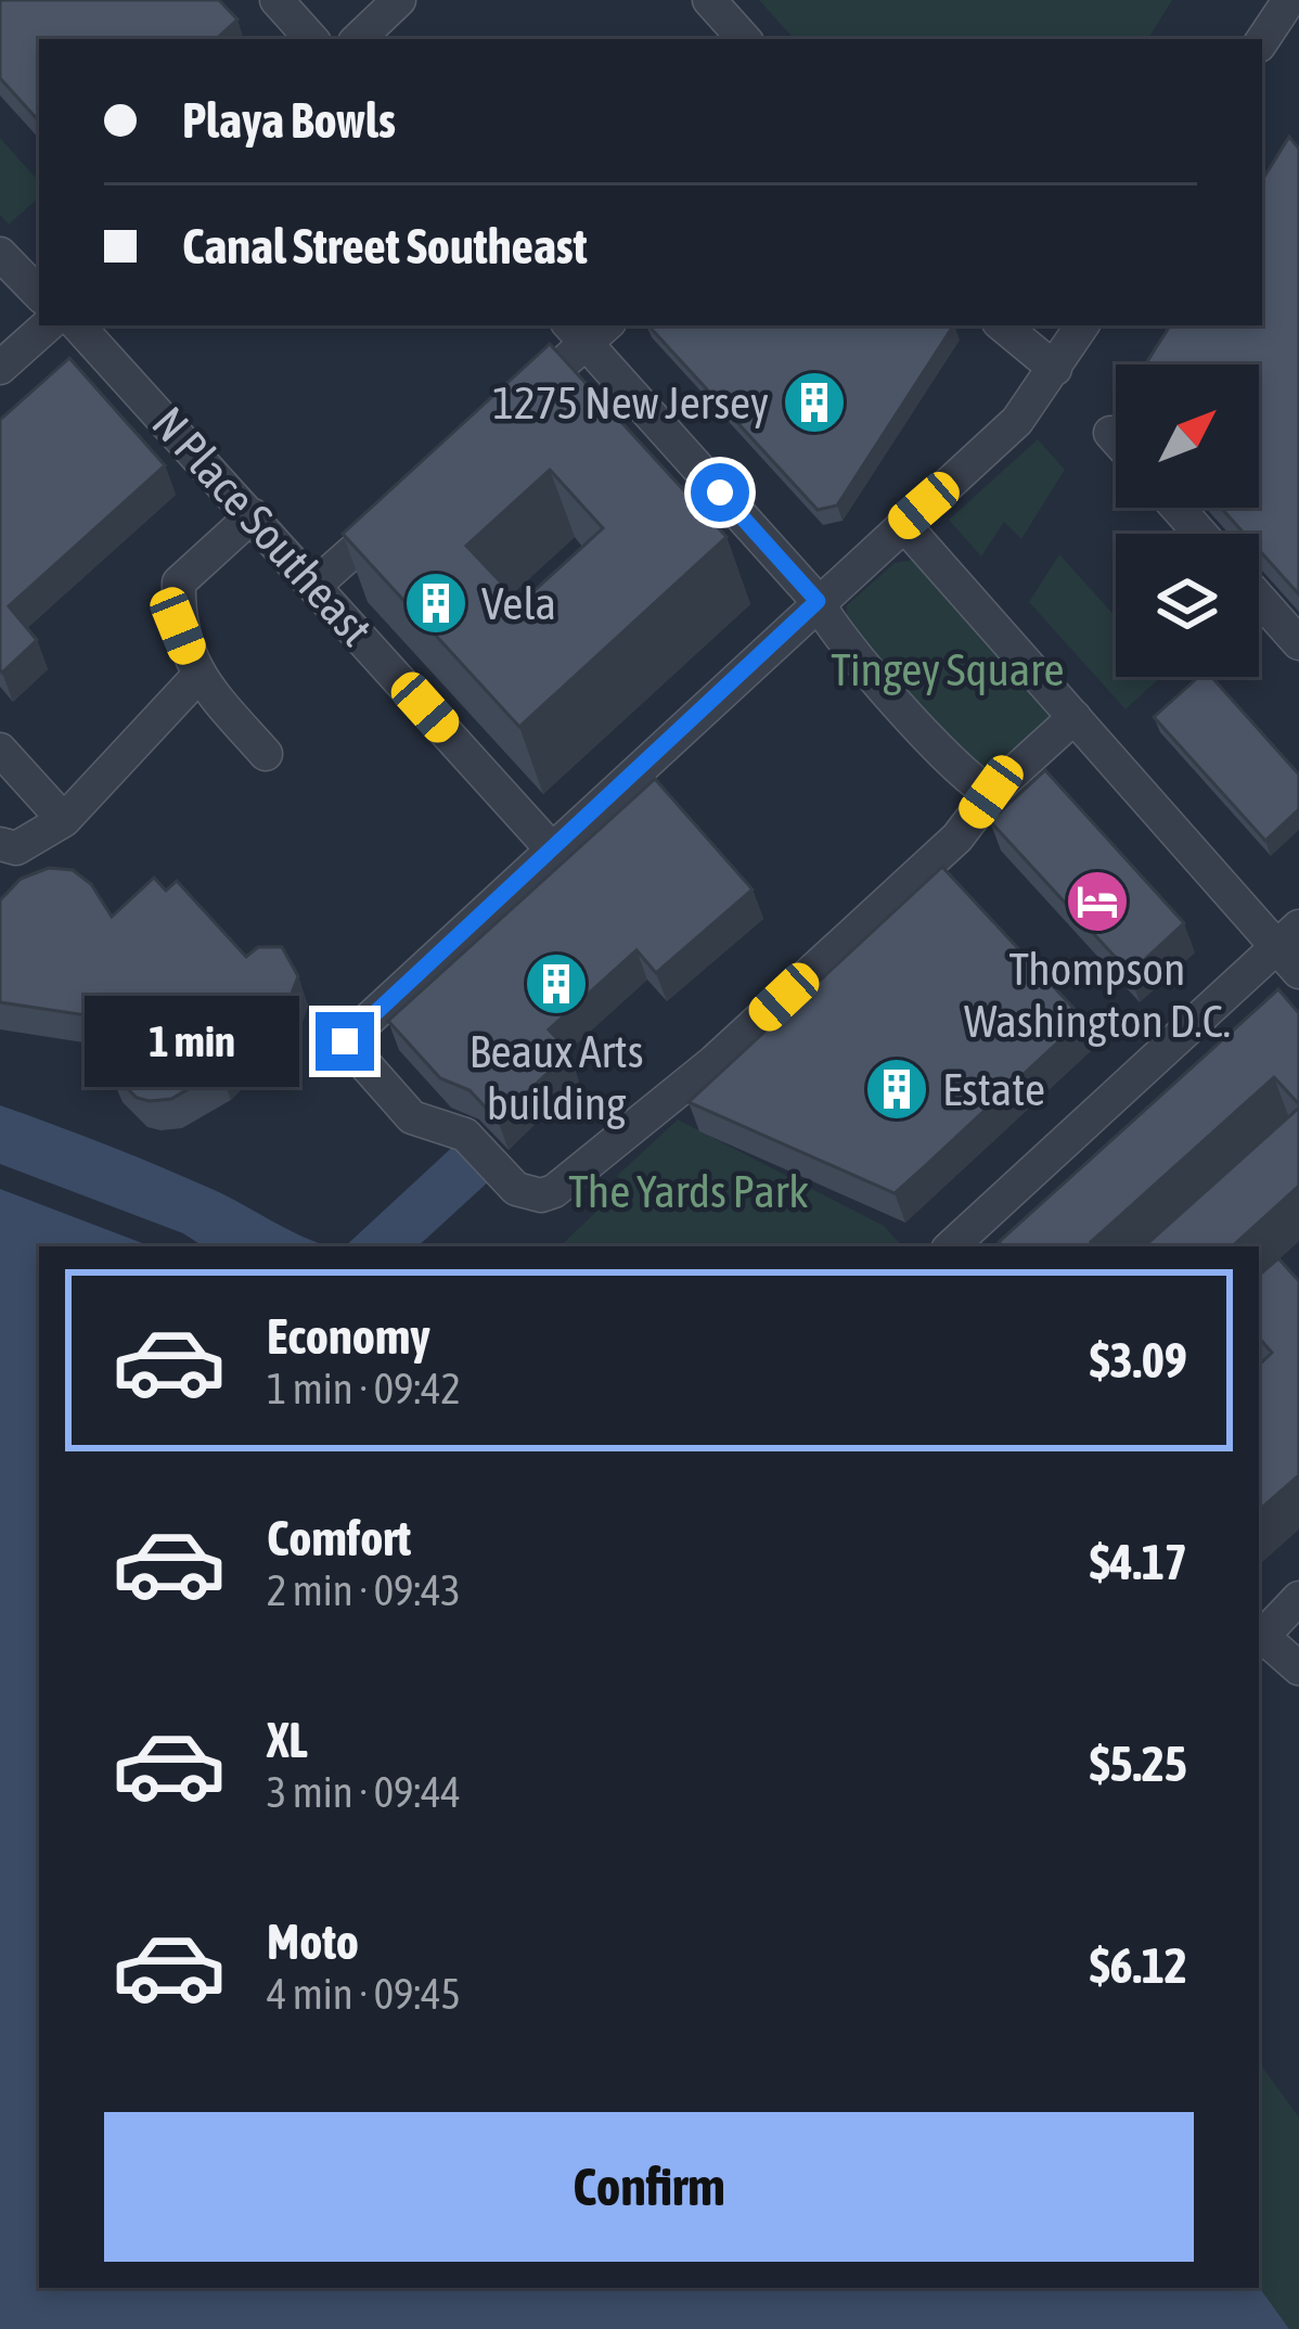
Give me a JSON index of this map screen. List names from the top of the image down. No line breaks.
{"streets":{"street":["N Place Southeast"]},"parks":["Tingey Square","The Yards Park"],"places":{"building":["1275 New Jersey","Vela","Beaux Arts building","Estate"],"hotel":["Thompson Washington D.C."]},"north":"top right","page":{"banner":["Playa Bowls","Canal Street Southeast"],"bubble":"1 min","list":[{"name":"Economy","note":"1 min · 09:42","value":"$3.09"},{"name":"Comfort","note":"2 min · 09:43","value":"$4.17"},{"name":"XL","note":"3 min · 09:44","value":"$5.25"},{"name":"Moto","note":"4 min · 09:45","value":"$6.12"}],"buttons":"Confirm"}}
